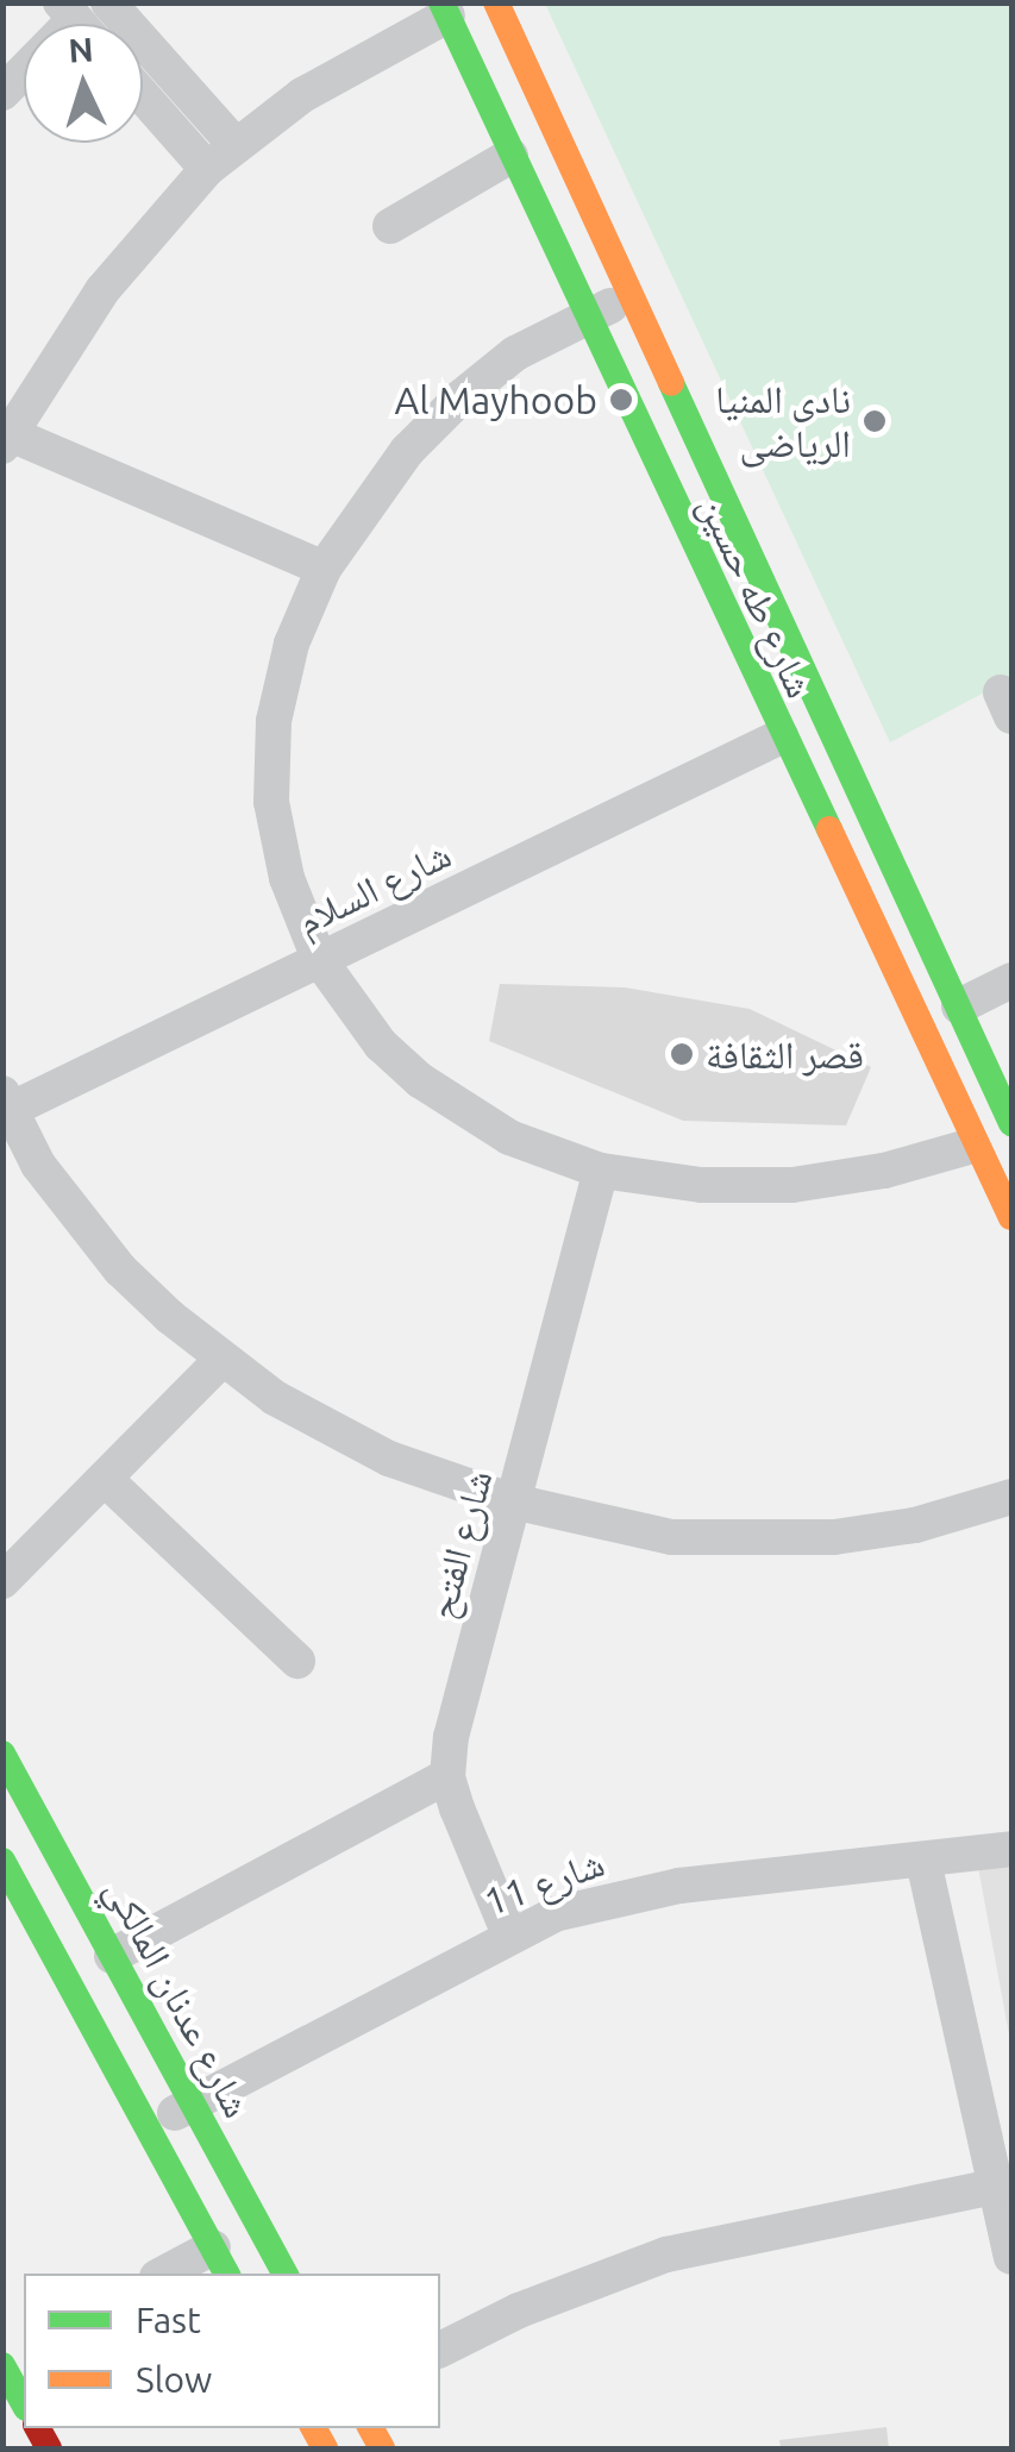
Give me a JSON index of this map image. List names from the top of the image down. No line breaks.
{"streets":{"main road":["شارع طه حسين","شارع عدنان المالكي"],"street":["شارع السلام","شارع الفتح","شارع 11"]},"crossings":[["شارع طه حسين","شارع السلام"],["شارع 11","شارع عدنان المالكي"]],"places":["Al Mayhoob","نادى المنيا الرياضى","قصر الثقافة"],"legend":["Fast","Slow"],"north":"top"}
